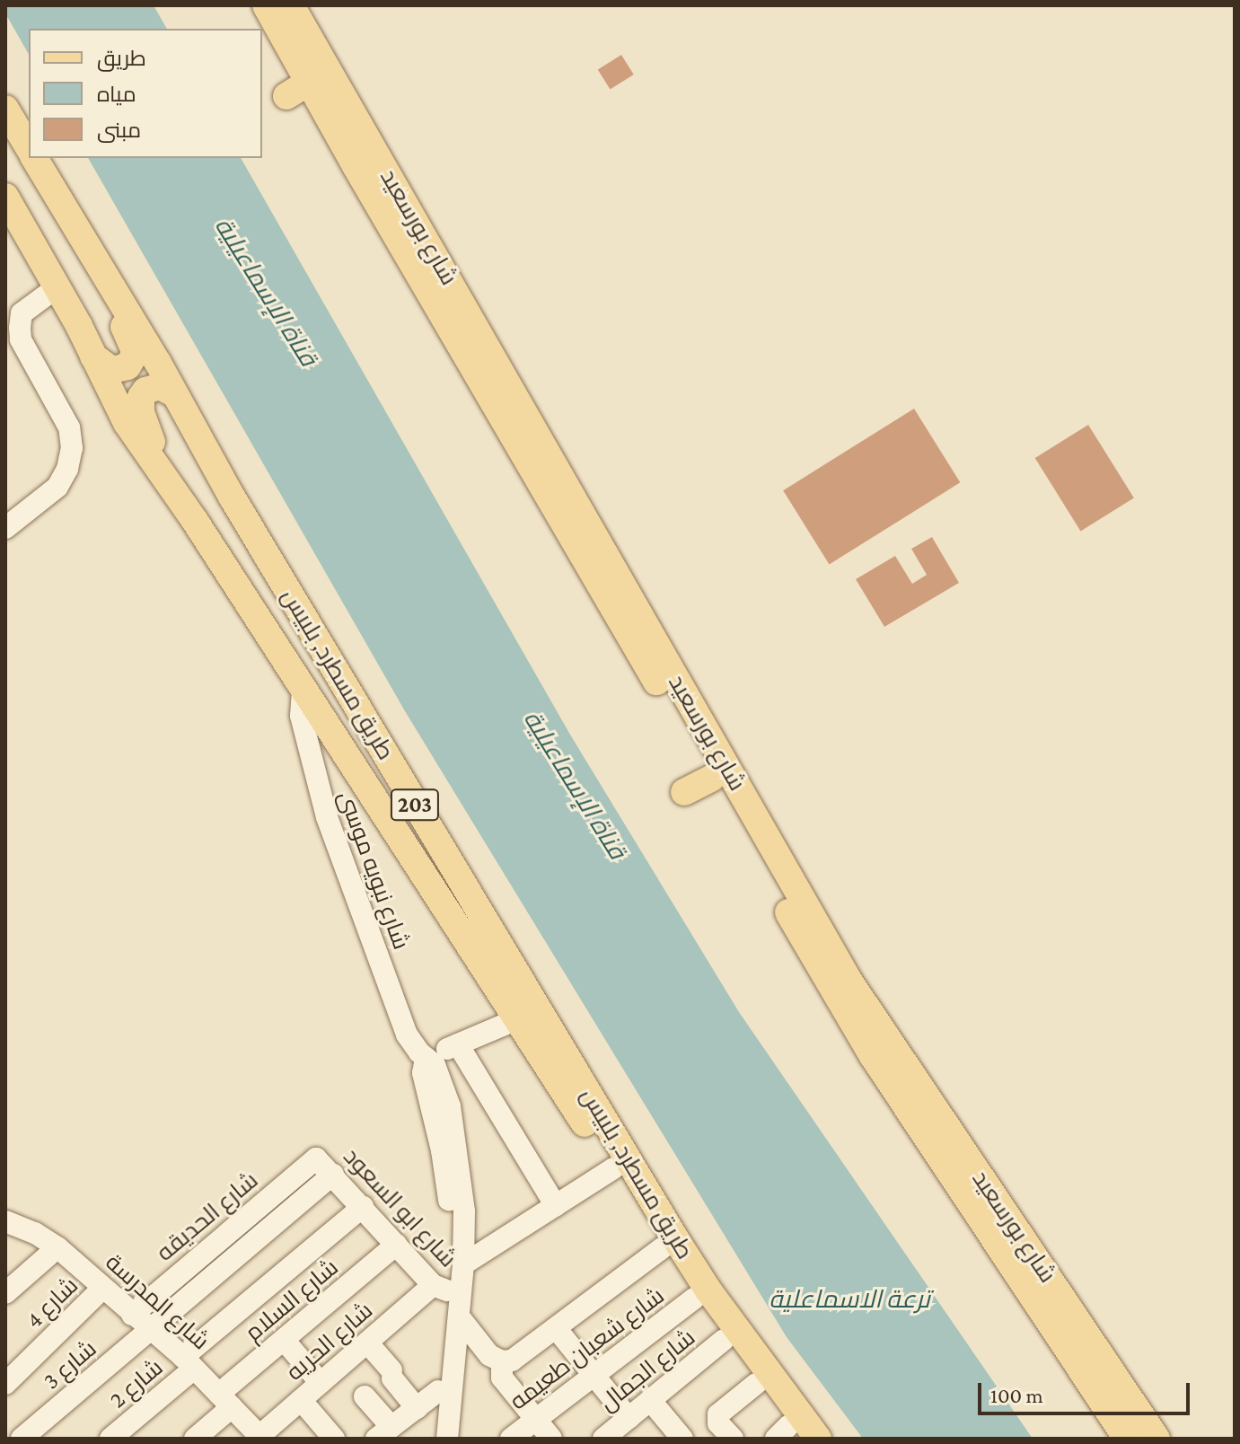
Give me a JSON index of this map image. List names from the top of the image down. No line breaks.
{"streets":{"main road":["شارع بورسعيد","طريق مسطرد, بلبيس","203"],"street":["شارع نبويه موسى","شارع ابو السعود","شارع الحديقه","شارع السلام","شارع المدرسة","شارع 4","شارع الحريه","شارع شعبان طعيمه","شارع 3","شارع الجمال","شارع 2"]},"crossings":[["طريق مسطرد, بلبيس","شارع نبويه موسى"],["طريق مسطرد, بلبيس","شارع شعبان طعيمه"],["طريق مسطرد, بلبيس","شارع الجمال"],["شارع ابو السعود","شارع الحديقه"],["شارع ابو السعود","شارع السلام"],["شارع ابو السعود","شارع الحريه"],["شارع ابو السعود","شارع 3"],["شارع ابو السعود","شارع 2"],["شارع الحديقه","شارع المدرسة"],["شارع السلام","شارع المدرسة"],["شارع المدرسة","شارع 4"],["شارع المدرسة","شارع الحريه"],["شارع المدرسة","شارع 3"],["شارع المدرسة","شارع 2"]],"water":["قناة الإسماعيلية","ترعة الاسماعلية"],"legend":["طريق","مياه","مبنى"],"scale_bar":"100 m"}
